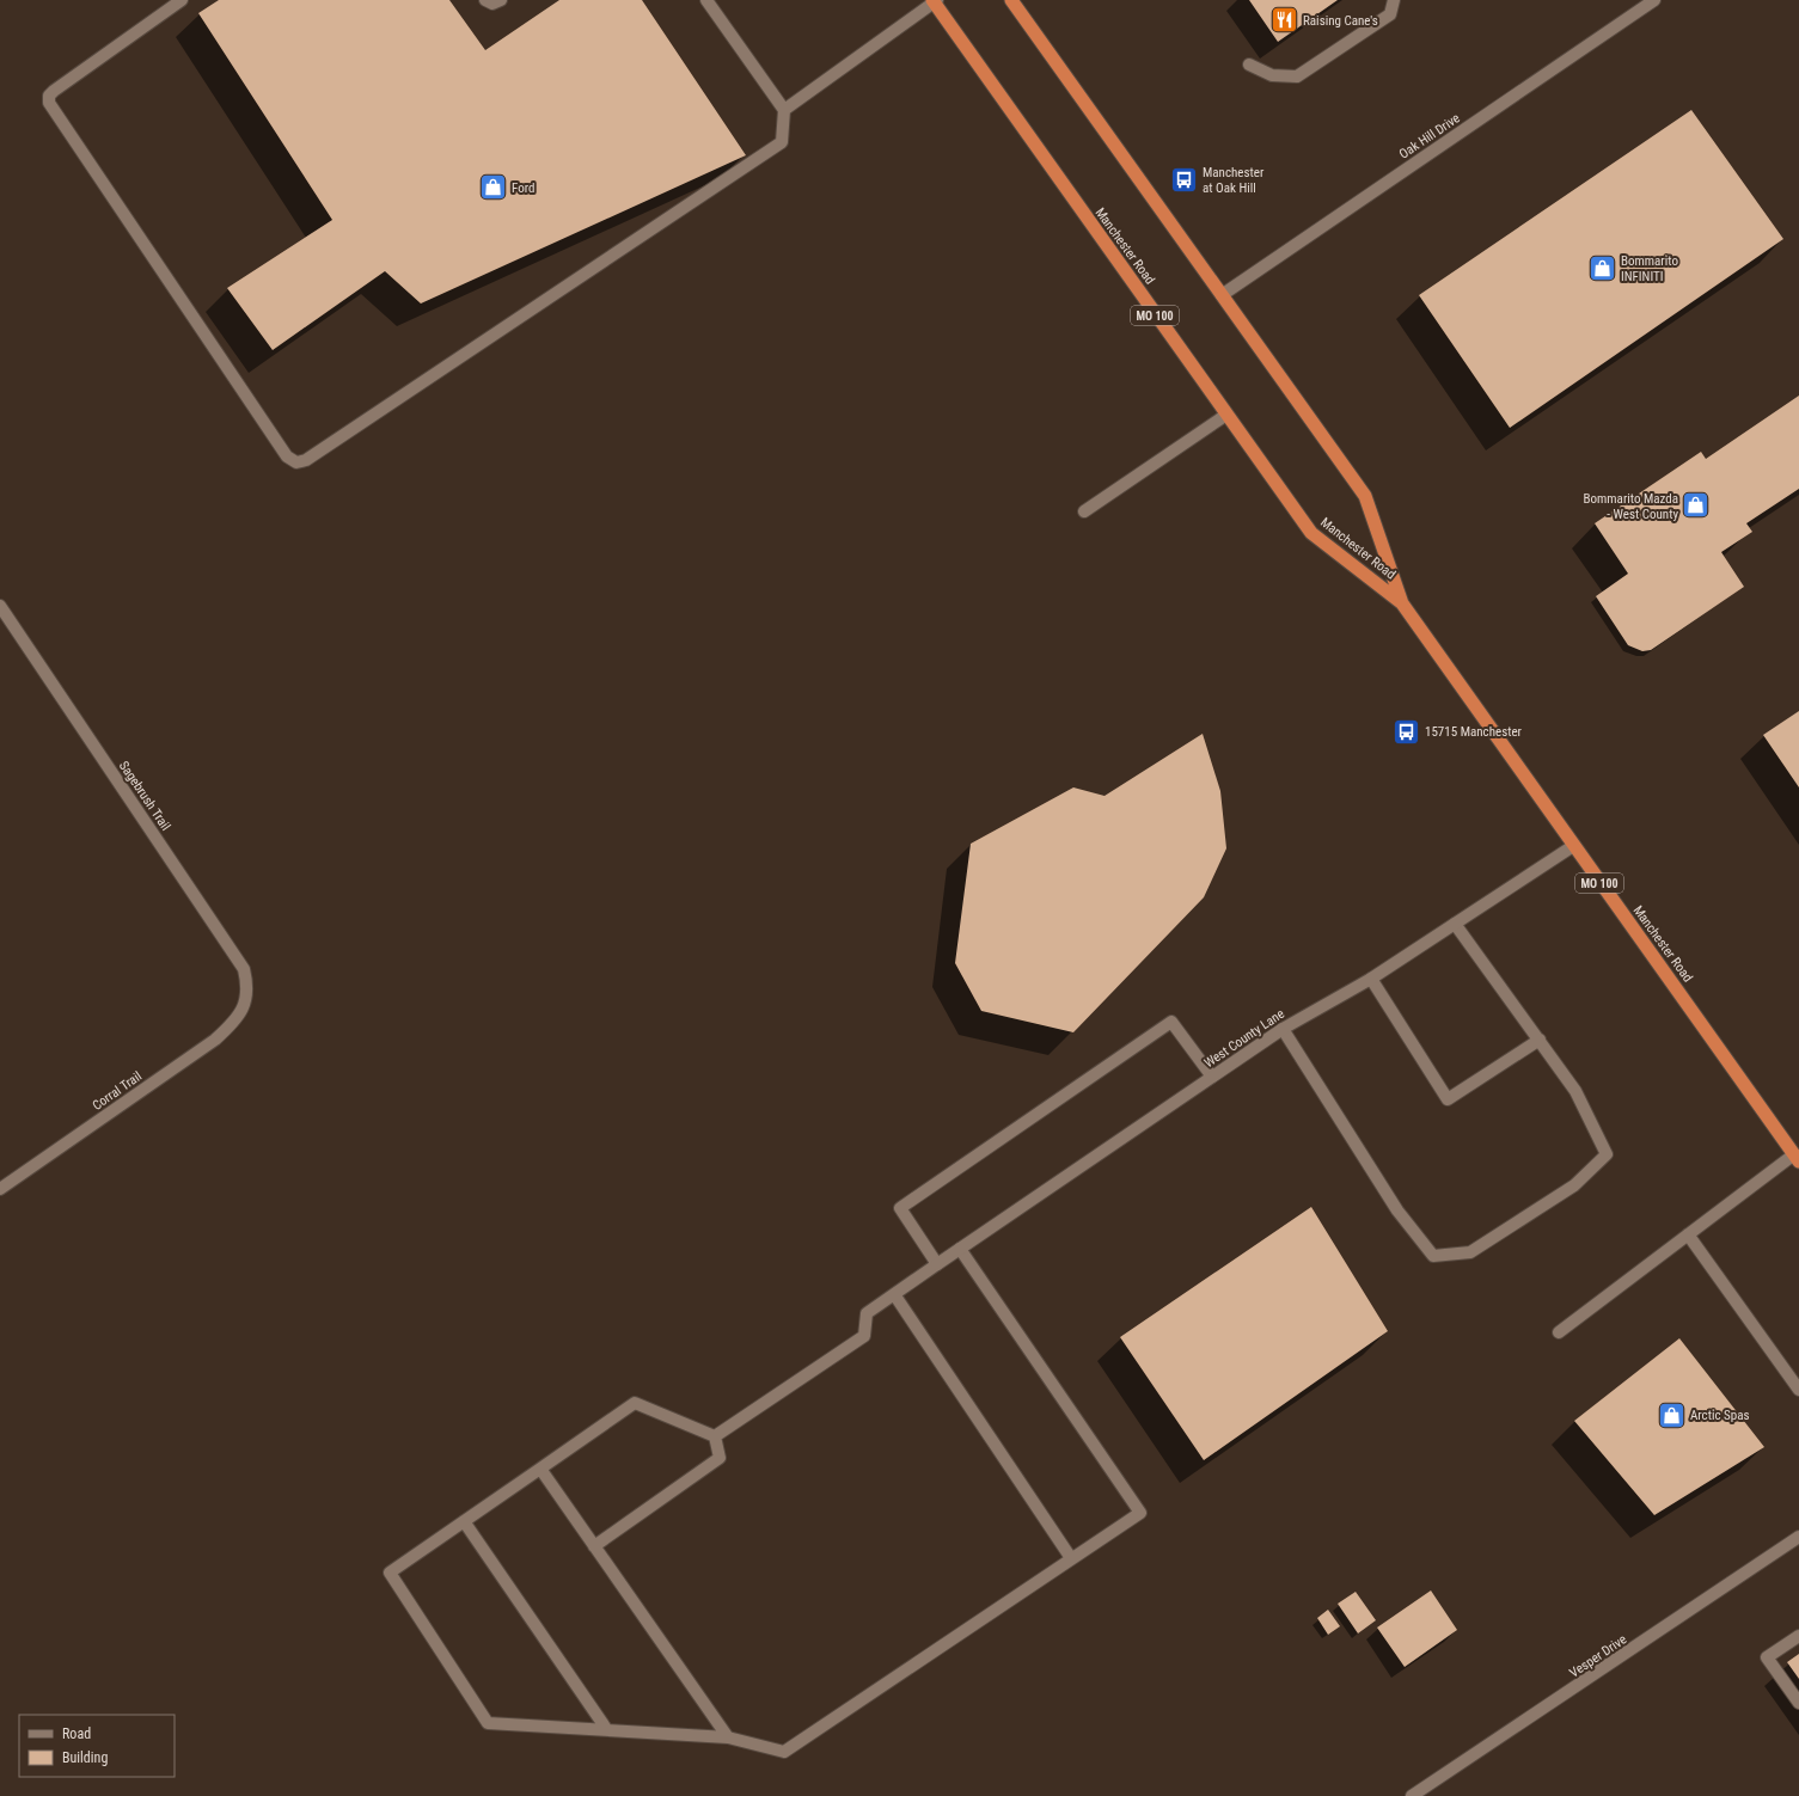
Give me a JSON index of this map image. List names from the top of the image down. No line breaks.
{"streets":{"highway":["Manchester Road","MO 100"],"street":["Oak Hill Drive","Sagebrush Trail","West County Lane","Corral Trail","Vesper Drive"]},"crossings":[["Oak Hill Drive","Manchester Road"],["Manchester Road","West County Lane"],["Sagebrush Trail","Corral Trail"]],"places":{"restaurant":["Raising Cane's"],"bus stop":["Manchester at Oak Hill","15715 Manchester"],"shop":["Ford","Bommarito INFINITI","Bommarito Mazda - West County","Arctic Spas"]},"legend":["Road","Building"]}
